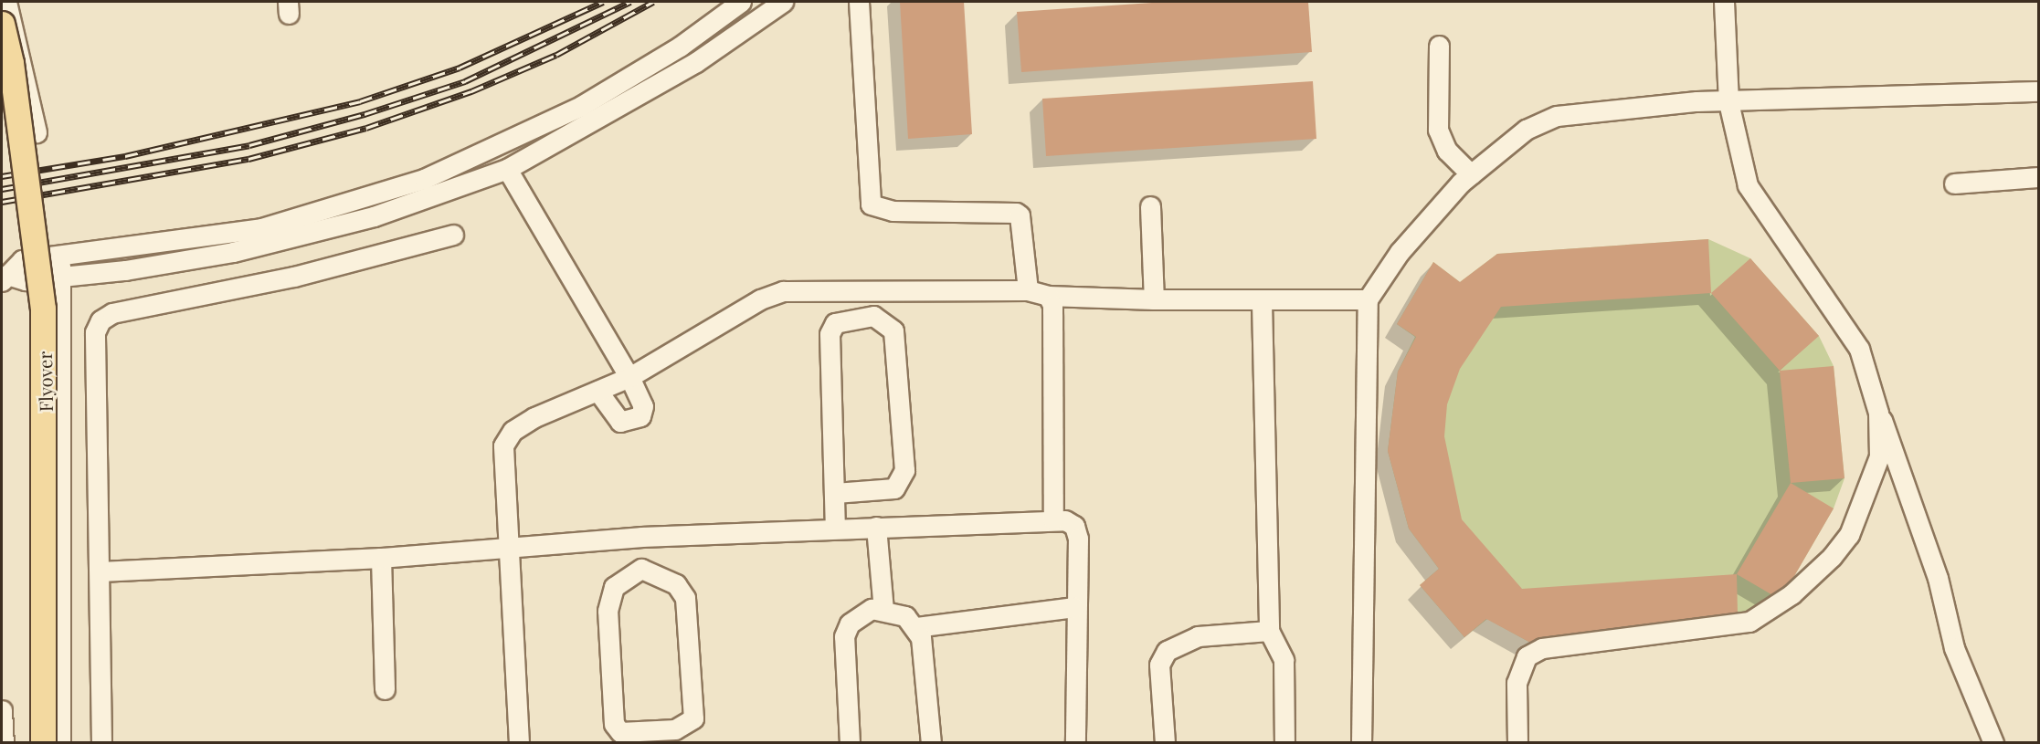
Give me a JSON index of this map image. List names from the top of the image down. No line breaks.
{"streets":{"main road":["Flyover"]}}
